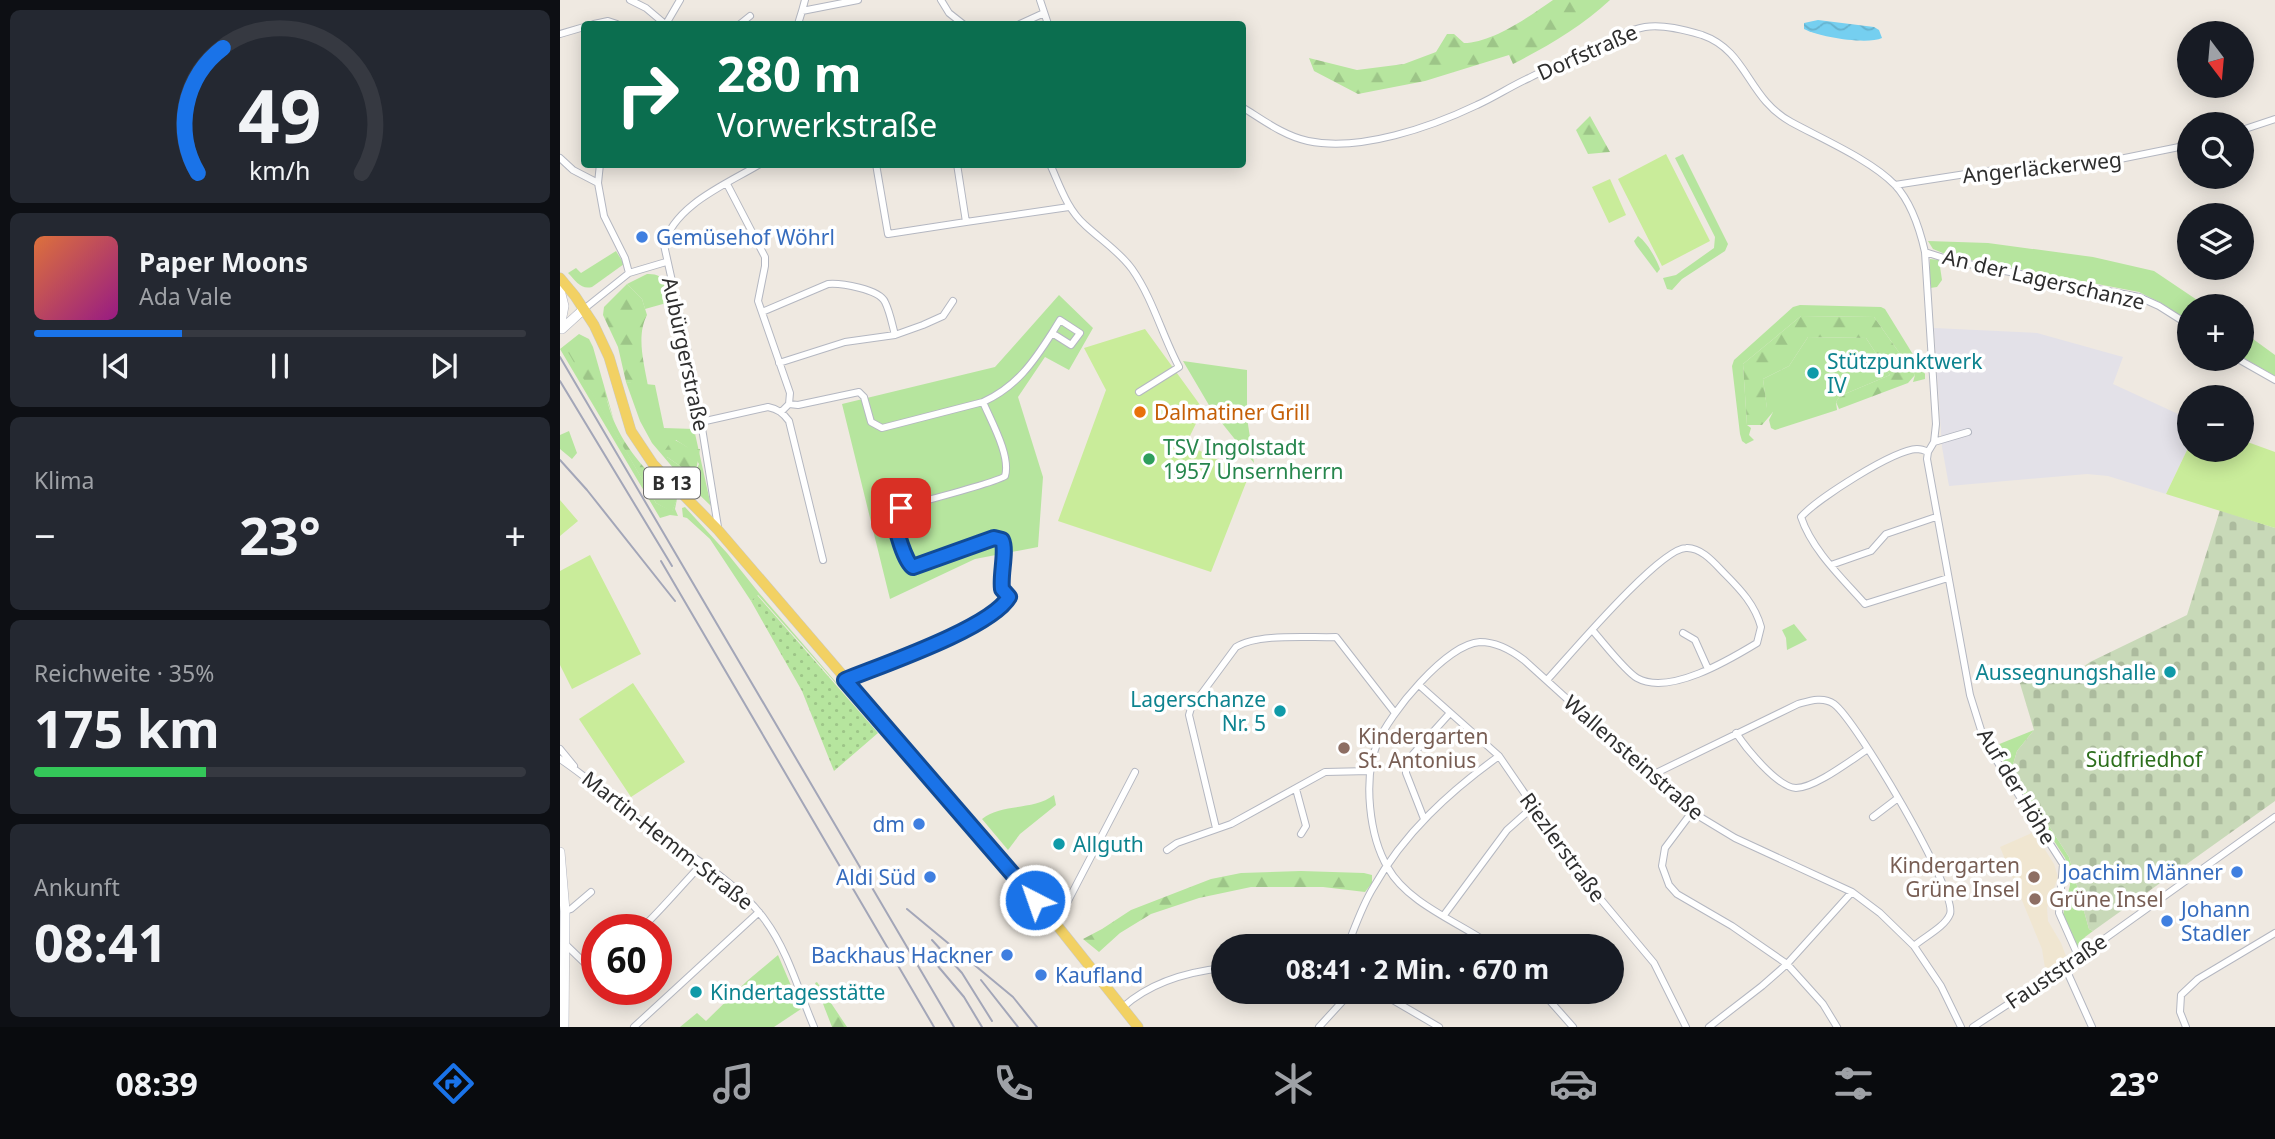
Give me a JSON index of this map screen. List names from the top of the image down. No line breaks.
{"streets":{"main road":["B 13"],"street":["Dorfstraße","Angerläckerweg","An der Lagerschanze","Aubürgerstraße","Wallensteinstraße","Auf der Höhe","Martin-Hemm-Straße","Riezlerstraße","Fauststraße"]},"crossings":[["Dorfstraße","Angerläckerweg"],["Dorfstraße","An der Lagerschanze"],["Angerläckerweg","An der Lagerschanze"],["Aubürgerstraße","B 13"],["Wallensteinstraße","Riezlerstraße"],["Auf der Höhe","Fauststraße"]],"parks":["Südfriedhof"],"places":["Gemüsehof Wöhrl","Stützpunktwerk IV","Dalmatiner Grill","TSV Ingolstadt 1957 Unsernherrn","Aussegnungshalle","Lagerschanze Nr. 5","Kindergarten St. Antonius","dm","Allguth","Joachim Männer","Aldi Süd","Kindergarten Grüne Insel","Grüne Insel","Johann Stadler","Backhaus Hackner","Kaufland","Kindertagesstätte"],"north":"bottom","page":{"map_buttons":["+","−"],"turn":["280 m","Vorwerkstraße"],"song":["Paper Moons","Ada Vale"],"tile":["Klima",["Reichweite · 35%","175 km"],["Ankunft","08:41"]],"heat":["−","23°","+"],"limit":"60","trip":"08:41 · 2 Min. · 670 m","tabs":["08:39","23°"],"gauge":["49","km/h"]}}
